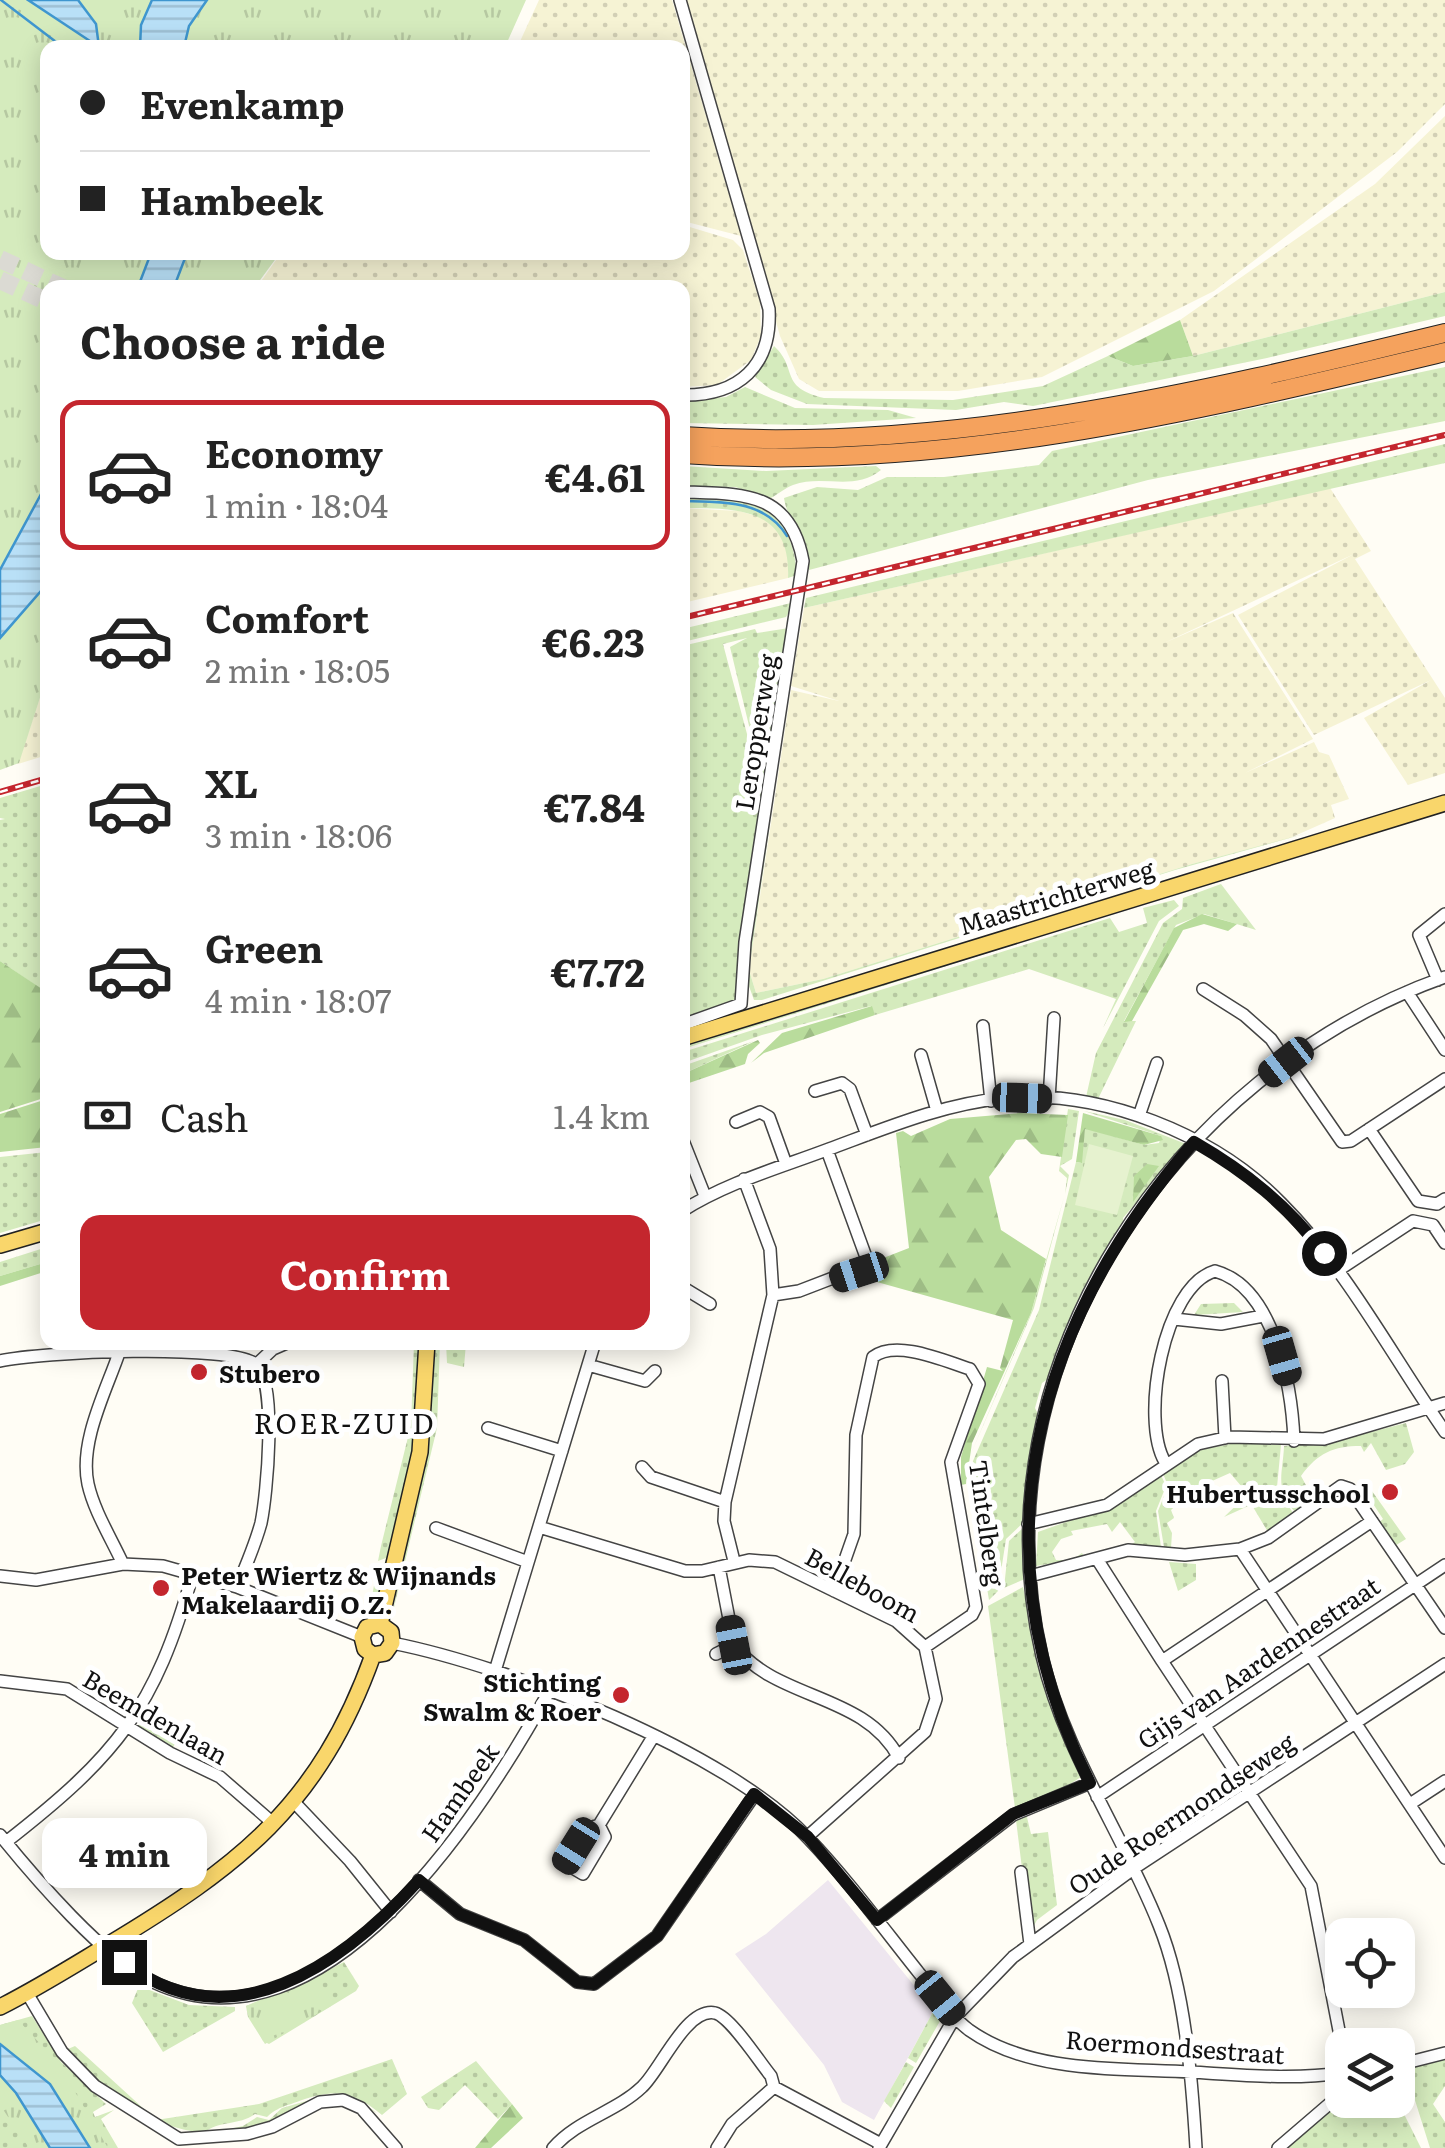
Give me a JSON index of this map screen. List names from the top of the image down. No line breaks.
{"streets":{"main road":["Maastrichterweg"],"street":["Leropperweg","Tintelberg","Belleboom","Gijs van Aardennestraat","Beemdenlaan","Hambeek","Oude Roermondseweg","Roermondsestraat"]},"crossings":[["Tintelberg","Belleboom"],["Belleboom","Roermondsestraat"],["Hambeek","Roermondsestraat"],["Oude Roermondseweg","Roermondsestraat"]],"districts":["ROER-ZUID"],"places":["Stubero","Hubertusschool","Peter Wiertz & Wijnands Makelaardij O.Z.","Stichting Swalm & Roer"],"page":{"banner":["Evenkamp","Hambeek"],"heading":"Choose a ride","list":[{"name":"Economy","note":"1 min · 18:04","value":"€4.61"},{"name":"Comfort","note":"2 min · 18:05","value":"€6.23"},{"name":"XL","note":"3 min · 18:06","value":"€7.84"},{"name":"Green","note":"4 min · 18:07","value":"€7.72"}],"pay":["Cash","1.4 km"],"buttons":"Confirm","bubble":"4 min"}}
